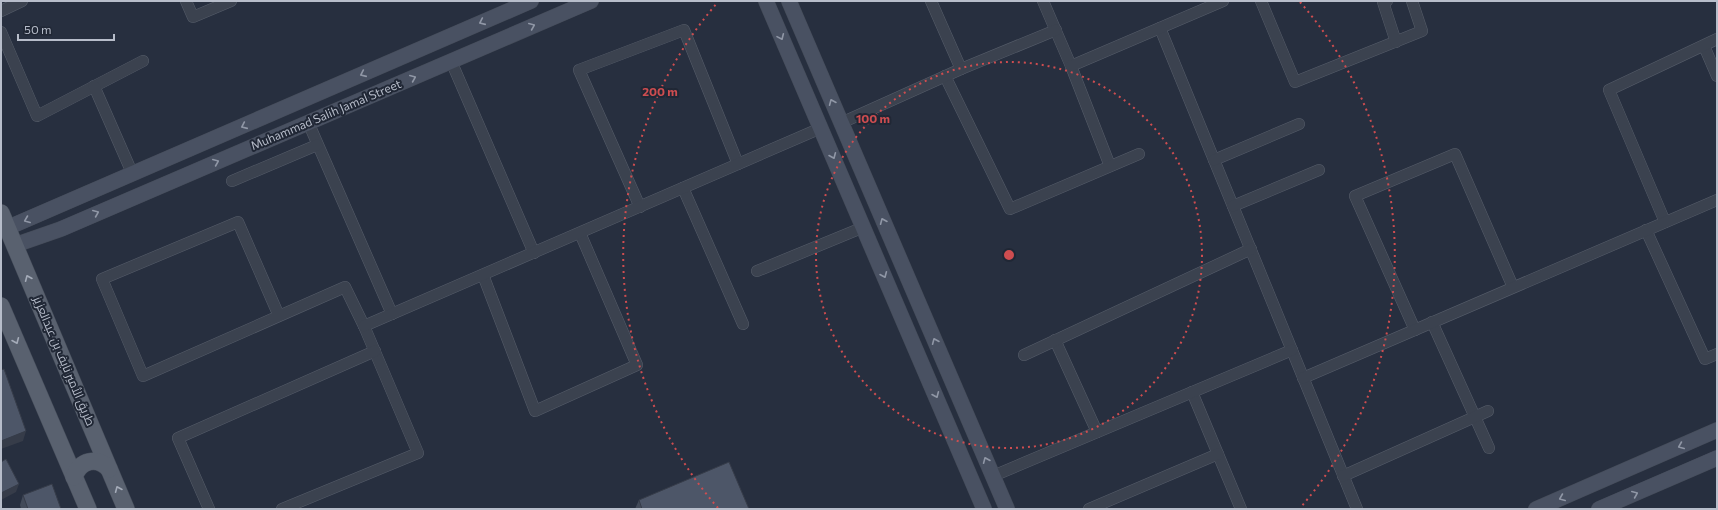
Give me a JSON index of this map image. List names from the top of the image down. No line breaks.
{"streets":{"main road":["طريق الأمير نايف بن عبدالعزيز"],"street":["Muhammad Salih Jamal Street"]},"crossings":[["Muhammad Salih Jamal Street","طريق الأمير نايف بن عبدالعزيز"]],"scale_bar":"50 m","rings":["200 m","100 m"]}
